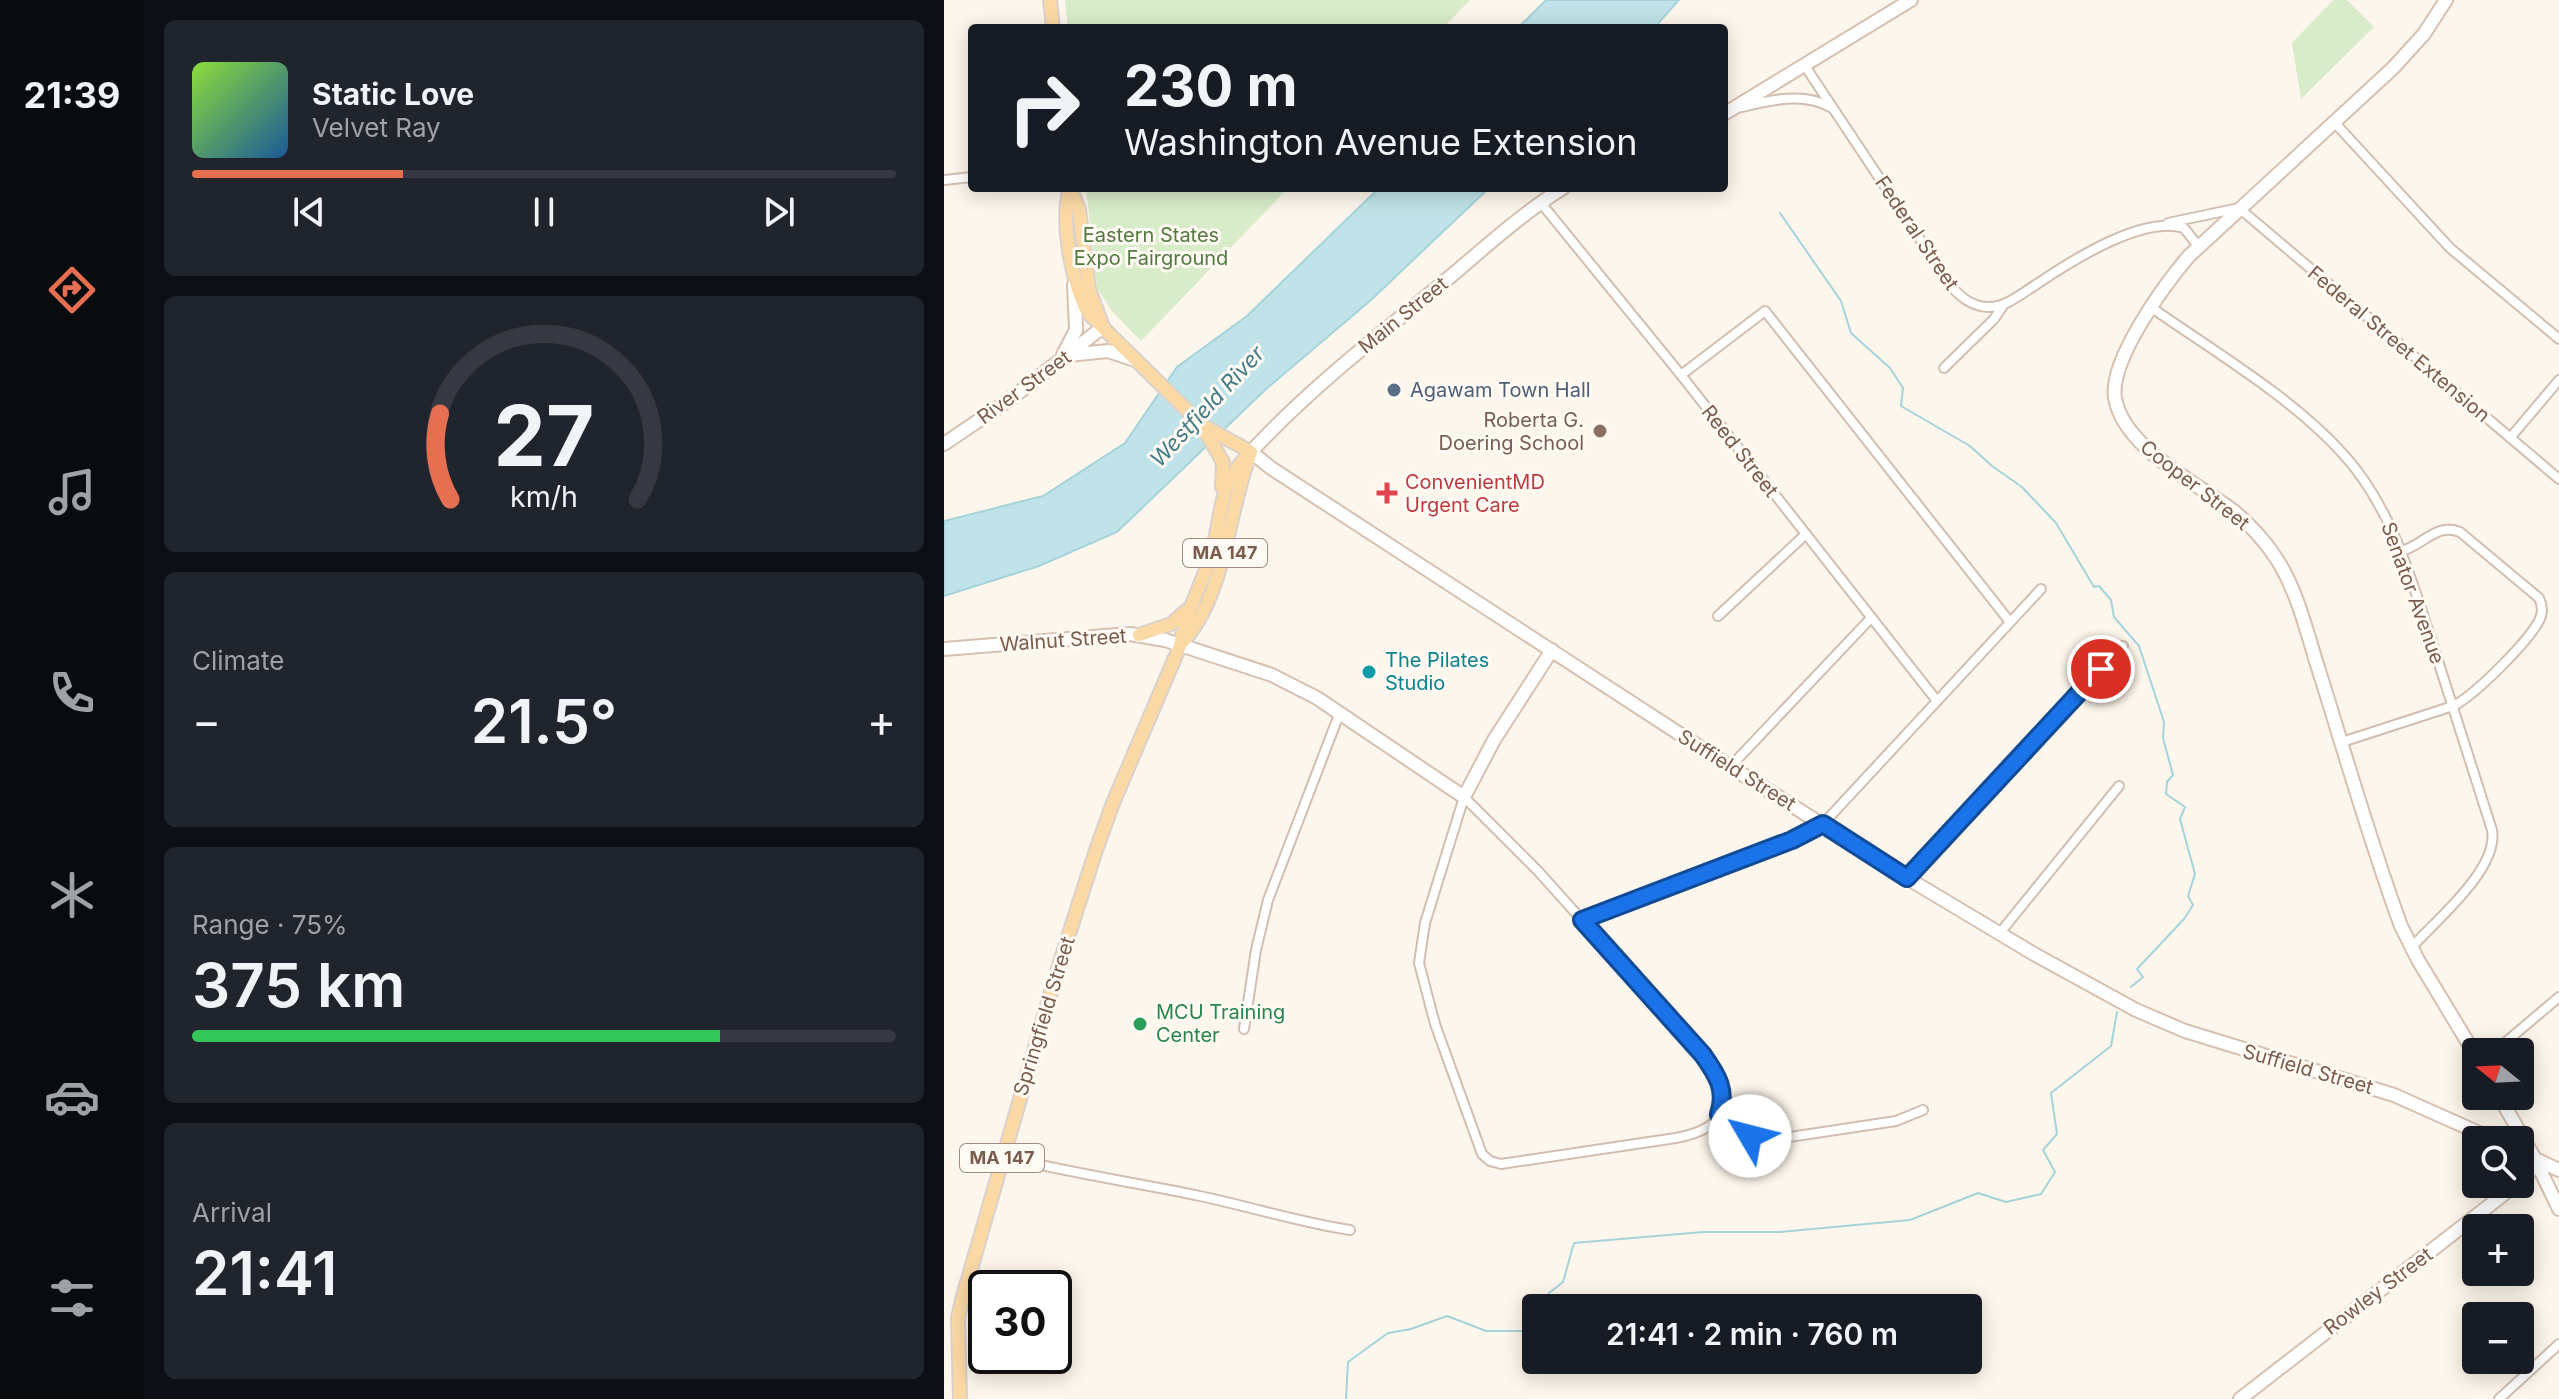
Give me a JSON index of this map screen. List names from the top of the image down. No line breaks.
{"streets":{"main road":["Main Street","River Street","Cooper Street","MA 147","Walnut Street","Suffield Street","Springfield Street","Rowley Street"],"street":["Federal Street","Federal Street Extension","Reed Street","Senator Avenue"]},"crossings":[["Main Street","Reed Street"],["Main Street","Suffield Street"],["Main Street","Springfield Street"],["Federal Street Extension","Cooper Street"],["River Street","Suffield Street"],["Cooper Street","Senator Avenue"],["MA 147","Suffield Street"],["MA 147","Springfield Street"],["Walnut Street","Springfield Street"],["Suffield Street","Springfield Street"]],"water":["Westfield River"],"parks":["Eastern States Expo Fairground"],"places":{"other":["Agawam Town Hall","Roberta G. Doering School","The Pilates Studio","MCU Training Center"],"health":["ConvenientMD Urgent Care"]},"north":"left","page":{"tabs":"21:39","turn":["230 m","Washington Avenue Extension"],"song":["Static Love","Velvet Ray"],"tile":["Climate",["Range · 75%","375 km"],["Arrival","21:41"]],"heat":["−","21.5°","+"],"map_buttons":["+","−"],"limit":"30","trip":"21:41 · 2 min · 760 m","gauge":["27","km/h"]}}
